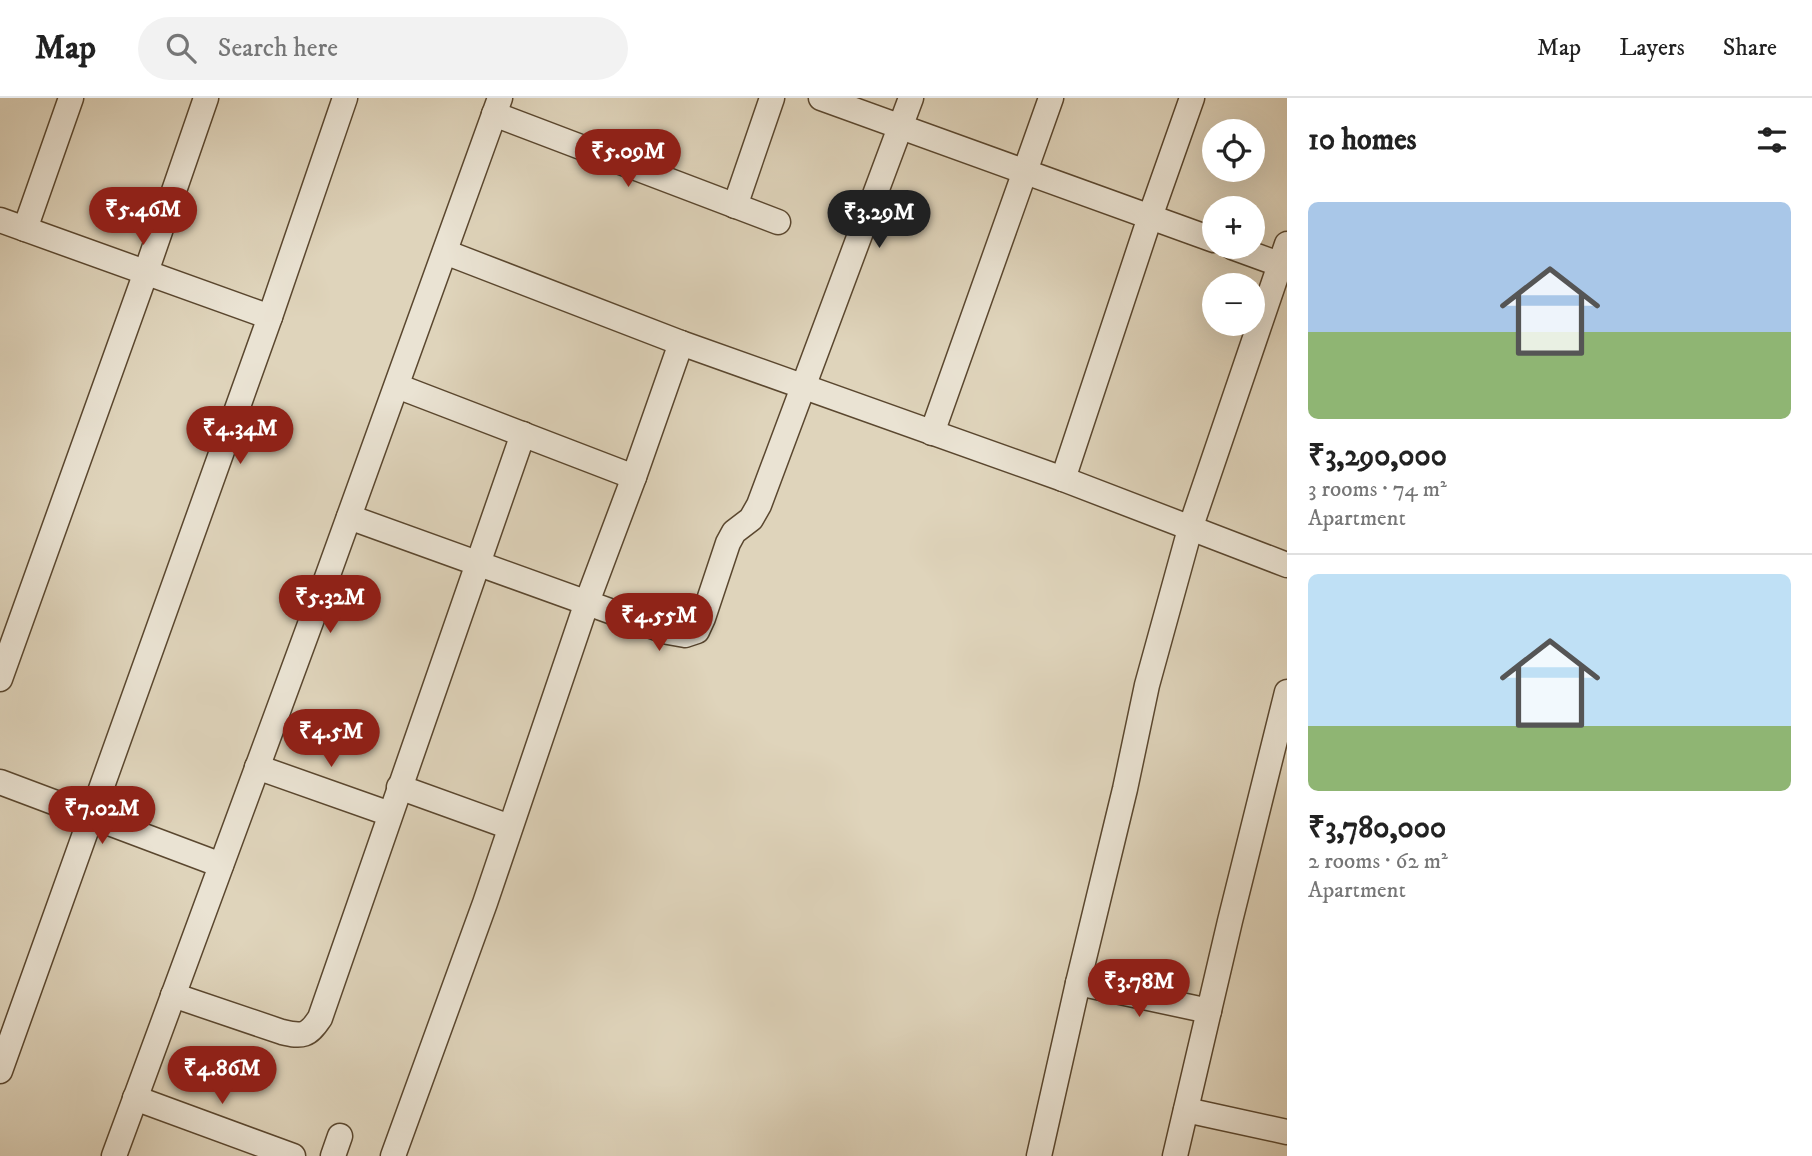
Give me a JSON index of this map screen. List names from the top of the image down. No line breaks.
{"page":{"header":"Map","search":"Search here","nav":["Map","Layers","Share"],"heading":"10 homes","map_buttons":["+","−"],"price":["₹5.09M","₹5.46M","₹3.29M","₹4.34M","₹5.32M","₹4.55M","₹4.5M","₹7.02M","₹3.78M","₹4.86M"],"list":[{"name":"₹3,290,000","note":"3 rooms · 74 m² · Apartment"},{"name":"₹3,780,000","note":"2 rooms · 62 m² · Apartment"}]}}
